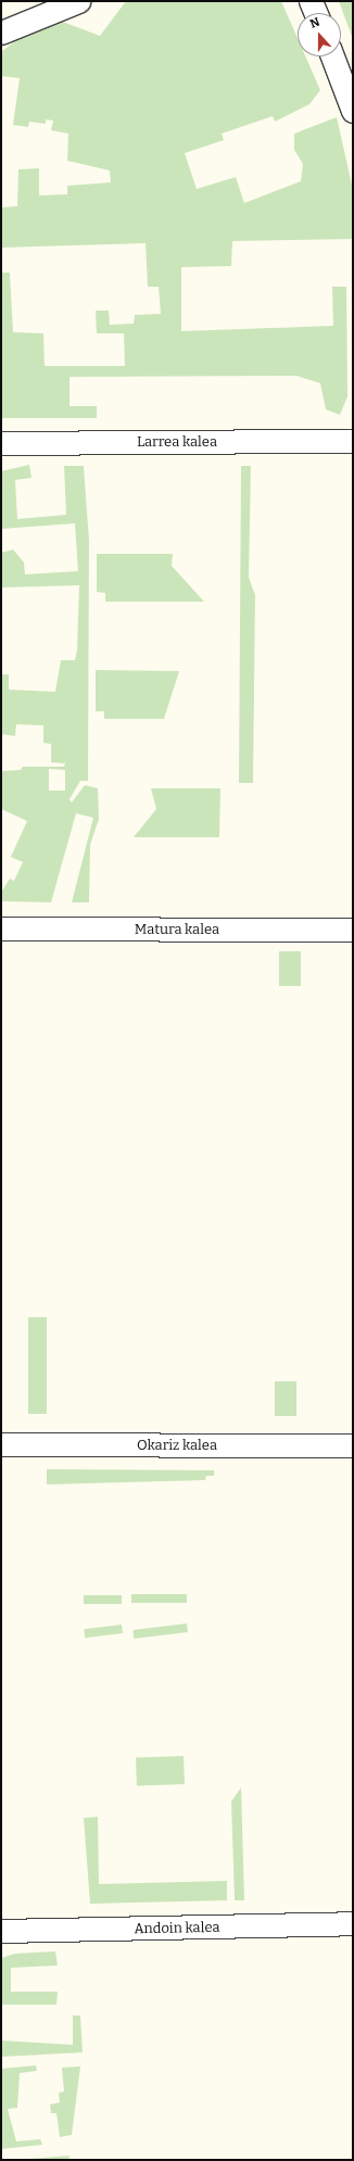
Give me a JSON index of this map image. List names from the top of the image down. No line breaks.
{"streets":{"street":["Larrea kalea","Matura kalea","Okariz kalea","Andoin kalea"]},"north":"top"}
